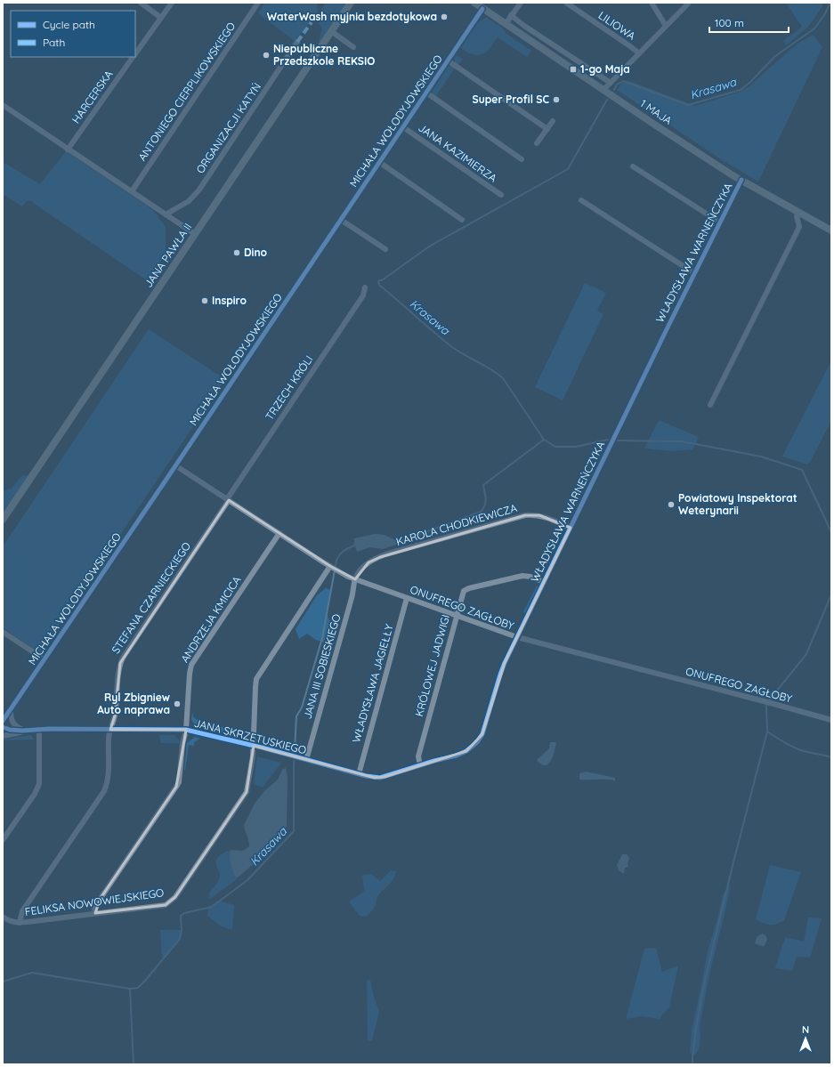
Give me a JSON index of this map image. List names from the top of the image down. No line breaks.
{"streets":{"main road":["1 MAJA","JANA PAWŁA II"],"street":["LILIOWA","ANTONIEGO CIERPLIKOWSKIEGO","HARCERSKA","MICHAŁA WOŁODYJOWSKIEGO","ORGANIZACJI KATYŃ","JANA KAZIMIERZA","WŁADYSŁAWA WARNEŃCZYKA","TRZECH KRÓLI","KAROLA CHODKIEWICZA","STEFANA CZARNIECKIEGO","ONUFREGO ZAGŁOBY","ANDRZEJA KMICICA","KRÓLOWEJ JADWIGI","JANA III SOBIESKIEGO","WŁADYSŁAWA JAGIEŁŁY","JANA SKRZETUSKIEGO","FELIKSA NOWOWIEJSKIEGO"]},"crossings":[["1 MAJA","MICHAŁA WOŁODYJOWSKIEGO"],["1 MAJA","WŁADYSŁAWA WARNEŃCZYKA"],["MICHAŁA WOŁODYJOWSKIEGO","JANA KAZIMIERZA"],["MICHAŁA WOŁODYJOWSKIEGO","ONUFREGO ZAGŁOBY"],["WŁADYSŁAWA WARNEŃCZYKA","KAROLA CHODKIEWICZA"],["WŁADYSŁAWA WARNEŃCZYKA","ONUFREGO ZAGŁOBY"],["WŁADYSŁAWA WARNEŃCZYKA","KRÓLOWEJ JADWIGI"],["WŁADYSŁAWA WARNEŃCZYKA","WŁADYSŁAWA JAGIEŁŁY"],["WŁADYSŁAWA WARNEŃCZYKA","JANA SKRZETUSKIEGO"],["TRZECH KRÓLI","STEFANA CZARNIECKIEGO"],["TRZECH KRÓLI","ONUFREGO ZAGŁOBY"],["KAROLA CHODKIEWICZA","ONUFREGO ZAGŁOBY"],["KAROLA CHODKIEWICZA","JANA III SOBIESKIEGO"],["STEFANA CZARNIECKIEGO","ONUFREGO ZAGŁOBY"],["STEFANA CZARNIECKIEGO","JANA SKRZETUSKIEGO"],["STEFANA CZARNIECKIEGO","FELIKSA NOWOWIEJSKIEGO"],["ONUFREGO ZAGŁOBY","ANDRZEJA KMICICA"],["ONUFREGO ZAGŁOBY","KRÓLOWEJ JADWIGI"],["ONUFREGO ZAGŁOBY","JANA III SOBIESKIEGO"],["ONUFREGO ZAGŁOBY","WŁADYSŁAWA JAGIEŁŁY"],["ONUFREGO ZAGŁOBY","FELIKSA NOWOWIEJSKIEGO"],["ANDRZEJA KMICICA","JANA SKRZETUSKIEGO"],["ANDRZEJA KMICICA","FELIKSA NOWOWIEJSKIEGO"],["JANA III SOBIESKIEGO","JANA SKRZETUSKIEGO"],["WŁADYSŁAWA JAGIEŁŁY","JANA SKRZETUSKIEGO"],["JANA SKRZETUSKIEGO","FELIKSA NOWOWIEJSKIEGO"]],"water":["Krasawa"],"places":{"other":["WaterWash myjnia bezdotykowa","Niepubliczne Przedszkole REKSIO","Super Profil SC","Dino","Inspiro","Powiatowy Inspektorat Weterynarii","Ryl Zbigniew Auto naprawa"],"transit":["1-go Maja"]},"legend":["Cycle path","Path"],"scale_bar":"100 m","north":"top"}
